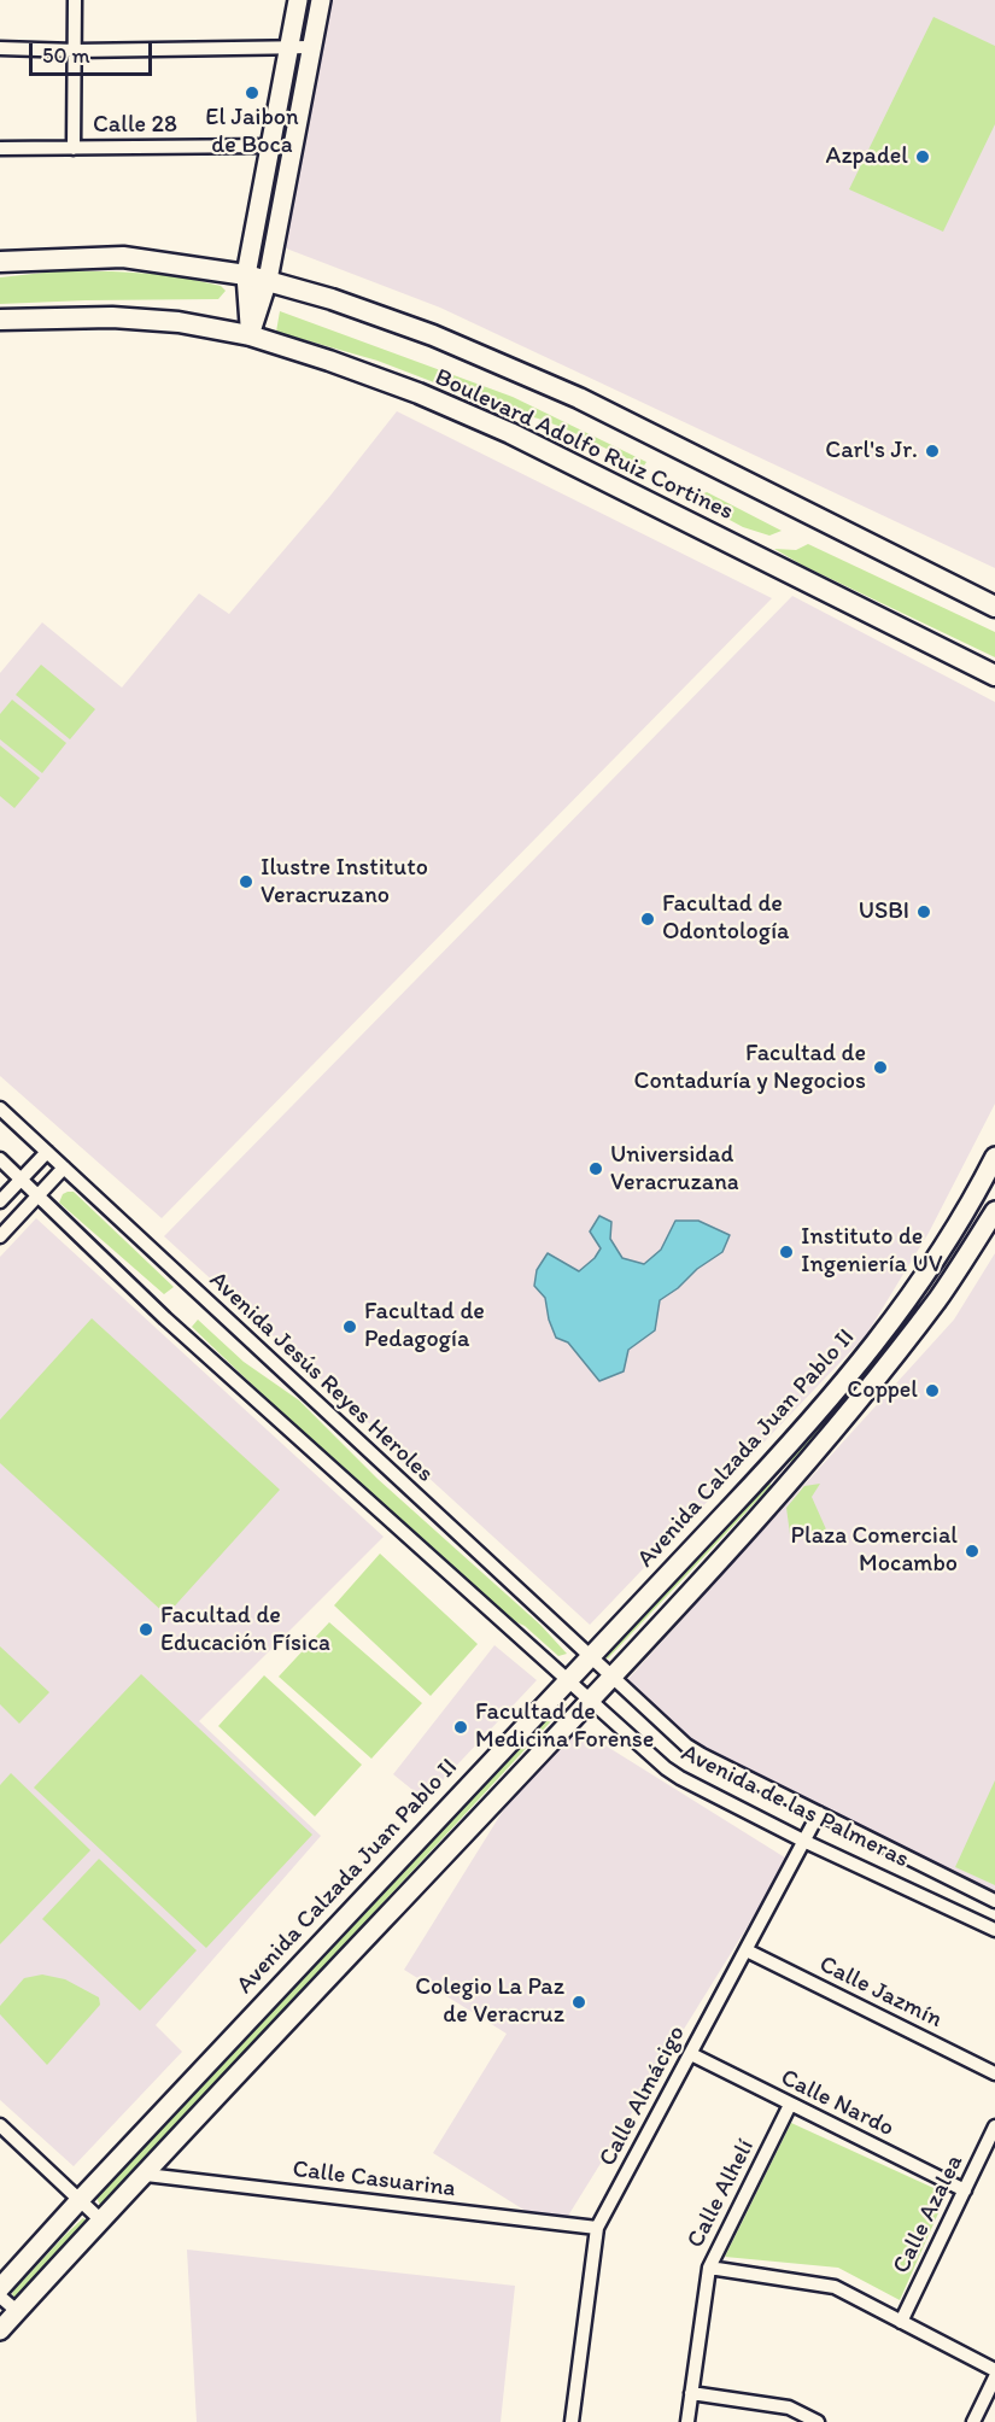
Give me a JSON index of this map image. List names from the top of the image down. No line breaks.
{"streets":{"main road":["Boulevard Adolfo Ruiz Cortines","Avenida Calzada Juan Pablo II"],"street":["Calle 28","Avenida Jesús Reyes Heroles","Avenida de las Palmeras","Calle Jazmín","Calle Almácigo","Calle Nardo","Calle Casuarina","Calle Alhelí","Calle Azalea"]},"crossings":[["Avenida Jesús Reyes Heroles","Avenida Calzada Juan Pablo II"],["Avenida Jesús Reyes Heroles","Avenida de las Palmeras"],["Avenida Calzada Juan Pablo II","Avenida de las Palmeras"],["Avenida Calzada Juan Pablo II","Calle Casuarina"],["Avenida de las Palmeras","Calle Almácigo"],["Calle Jazmín","Calle Almácigo"],["Calle Almácigo","Calle Nardo"],["Calle Almácigo","Calle Casuarina"],["Calle Nardo","Calle Alhelí"],["Calle Nardo","Calle Azalea"]],"places":["El Jaibon de Boca","Azpadel","Carl's Jr.","Ilustre Instituto Veracruzano","USBI","Facultad de Odontología","Facultad de Contaduría y Negocios","Universidad Veracruzana","Instituto de Ingeniería UV","Facultad de Pedagogía","Coppel","Plaza Comercial Mocambo","Facultad de Educación Física","Facultad de Medicina Forense","Colegio La Paz de Veracruz"],"scale_bar":"50 m"}
